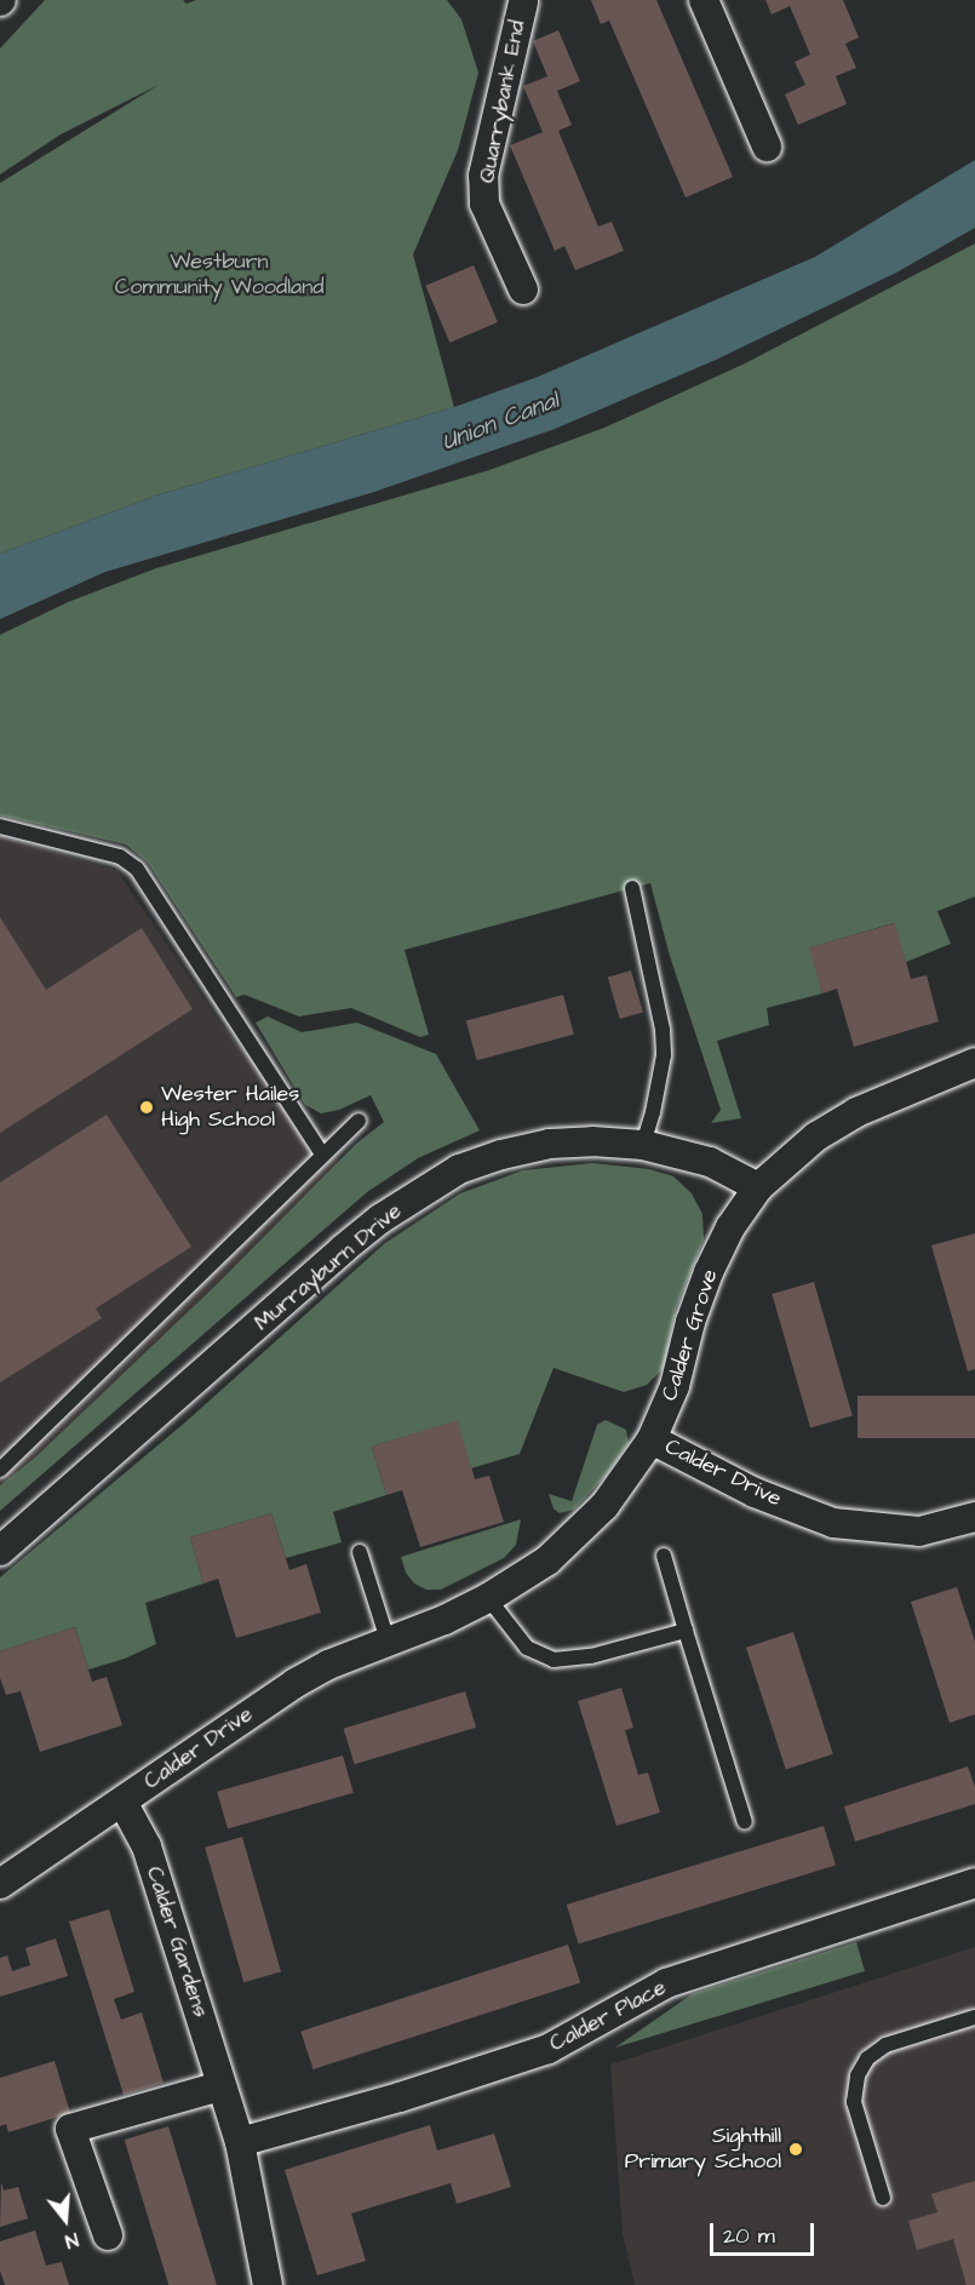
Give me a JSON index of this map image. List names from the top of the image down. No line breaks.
{"streets":{"street":["Quarrybank End","Murrayburn Drive","Calder Grove","Calder Drive","Calder Gardens","Calder Place"]},"crossings":[["Murrayburn Drive","Calder Grove"],["Calder Grove","Calder Drive"],["Calder Drive","Calder Gardens"],["Calder Gardens","Calder Place"]],"water":["Union Canal"],"parks":["Westburn Community Woodland"],"places":["Wester Hailes High School","Sighthill Primary School"],"scale_bar":"20 m","north":"bottom"}
